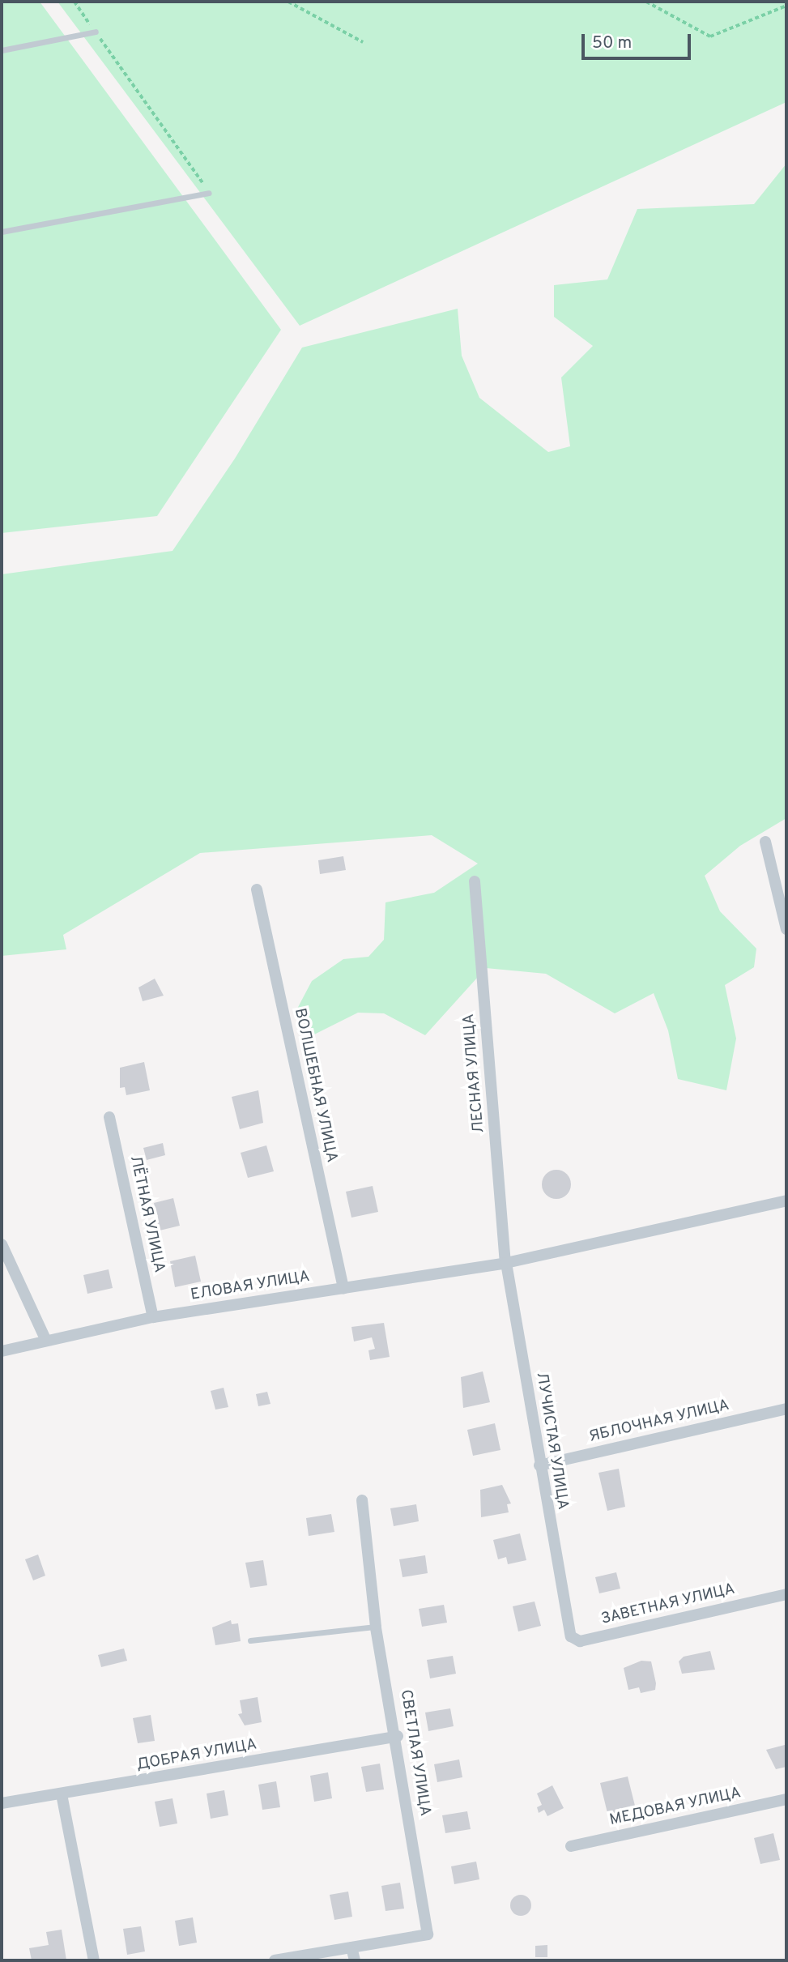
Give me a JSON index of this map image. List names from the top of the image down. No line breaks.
{"streets":{"street":["ЛЕСНАЯ УЛИЦА","ВОЛШЕБНАЯ УЛИЦА","ЛЁТНАЯ УЛИЦА","ЕЛОВАЯ УЛИЦА","ЯБЛОЧНАЯ УЛИЦА","ЛУЧИСТАЯ УЛИЦА","ЗАВЕТНАЯ УЛИЦА","СВЕТЛАЯ УЛИЦА","ДОБРАЯ УЛИЦА","МЕДОВАЯ УЛИЦА"]},"crossings":[["ЛЕСНАЯ УЛИЦА","ЕЛОВАЯ УЛИЦА"],["ЛЕСНАЯ УЛИЦА","ЛУЧИСТАЯ УЛИЦА"],["ВОЛШЕБНАЯ УЛИЦА","ЕЛОВАЯ УЛИЦА"],["ЛЁТНАЯ УЛИЦА","ЕЛОВАЯ УЛИЦА"],["ЕЛОВАЯ УЛИЦА","ЛУЧИСТАЯ УЛИЦА"],["ЯБЛОЧНАЯ УЛИЦА","ЛУЧИСТАЯ УЛИЦА"],["ЛУЧИСТАЯ УЛИЦА","ЗАВЕТНАЯ УЛИЦА"],["СВЕТЛАЯ УЛИЦА","ДОБРАЯ УЛИЦА"]],"scale_bar":"50 m"}
